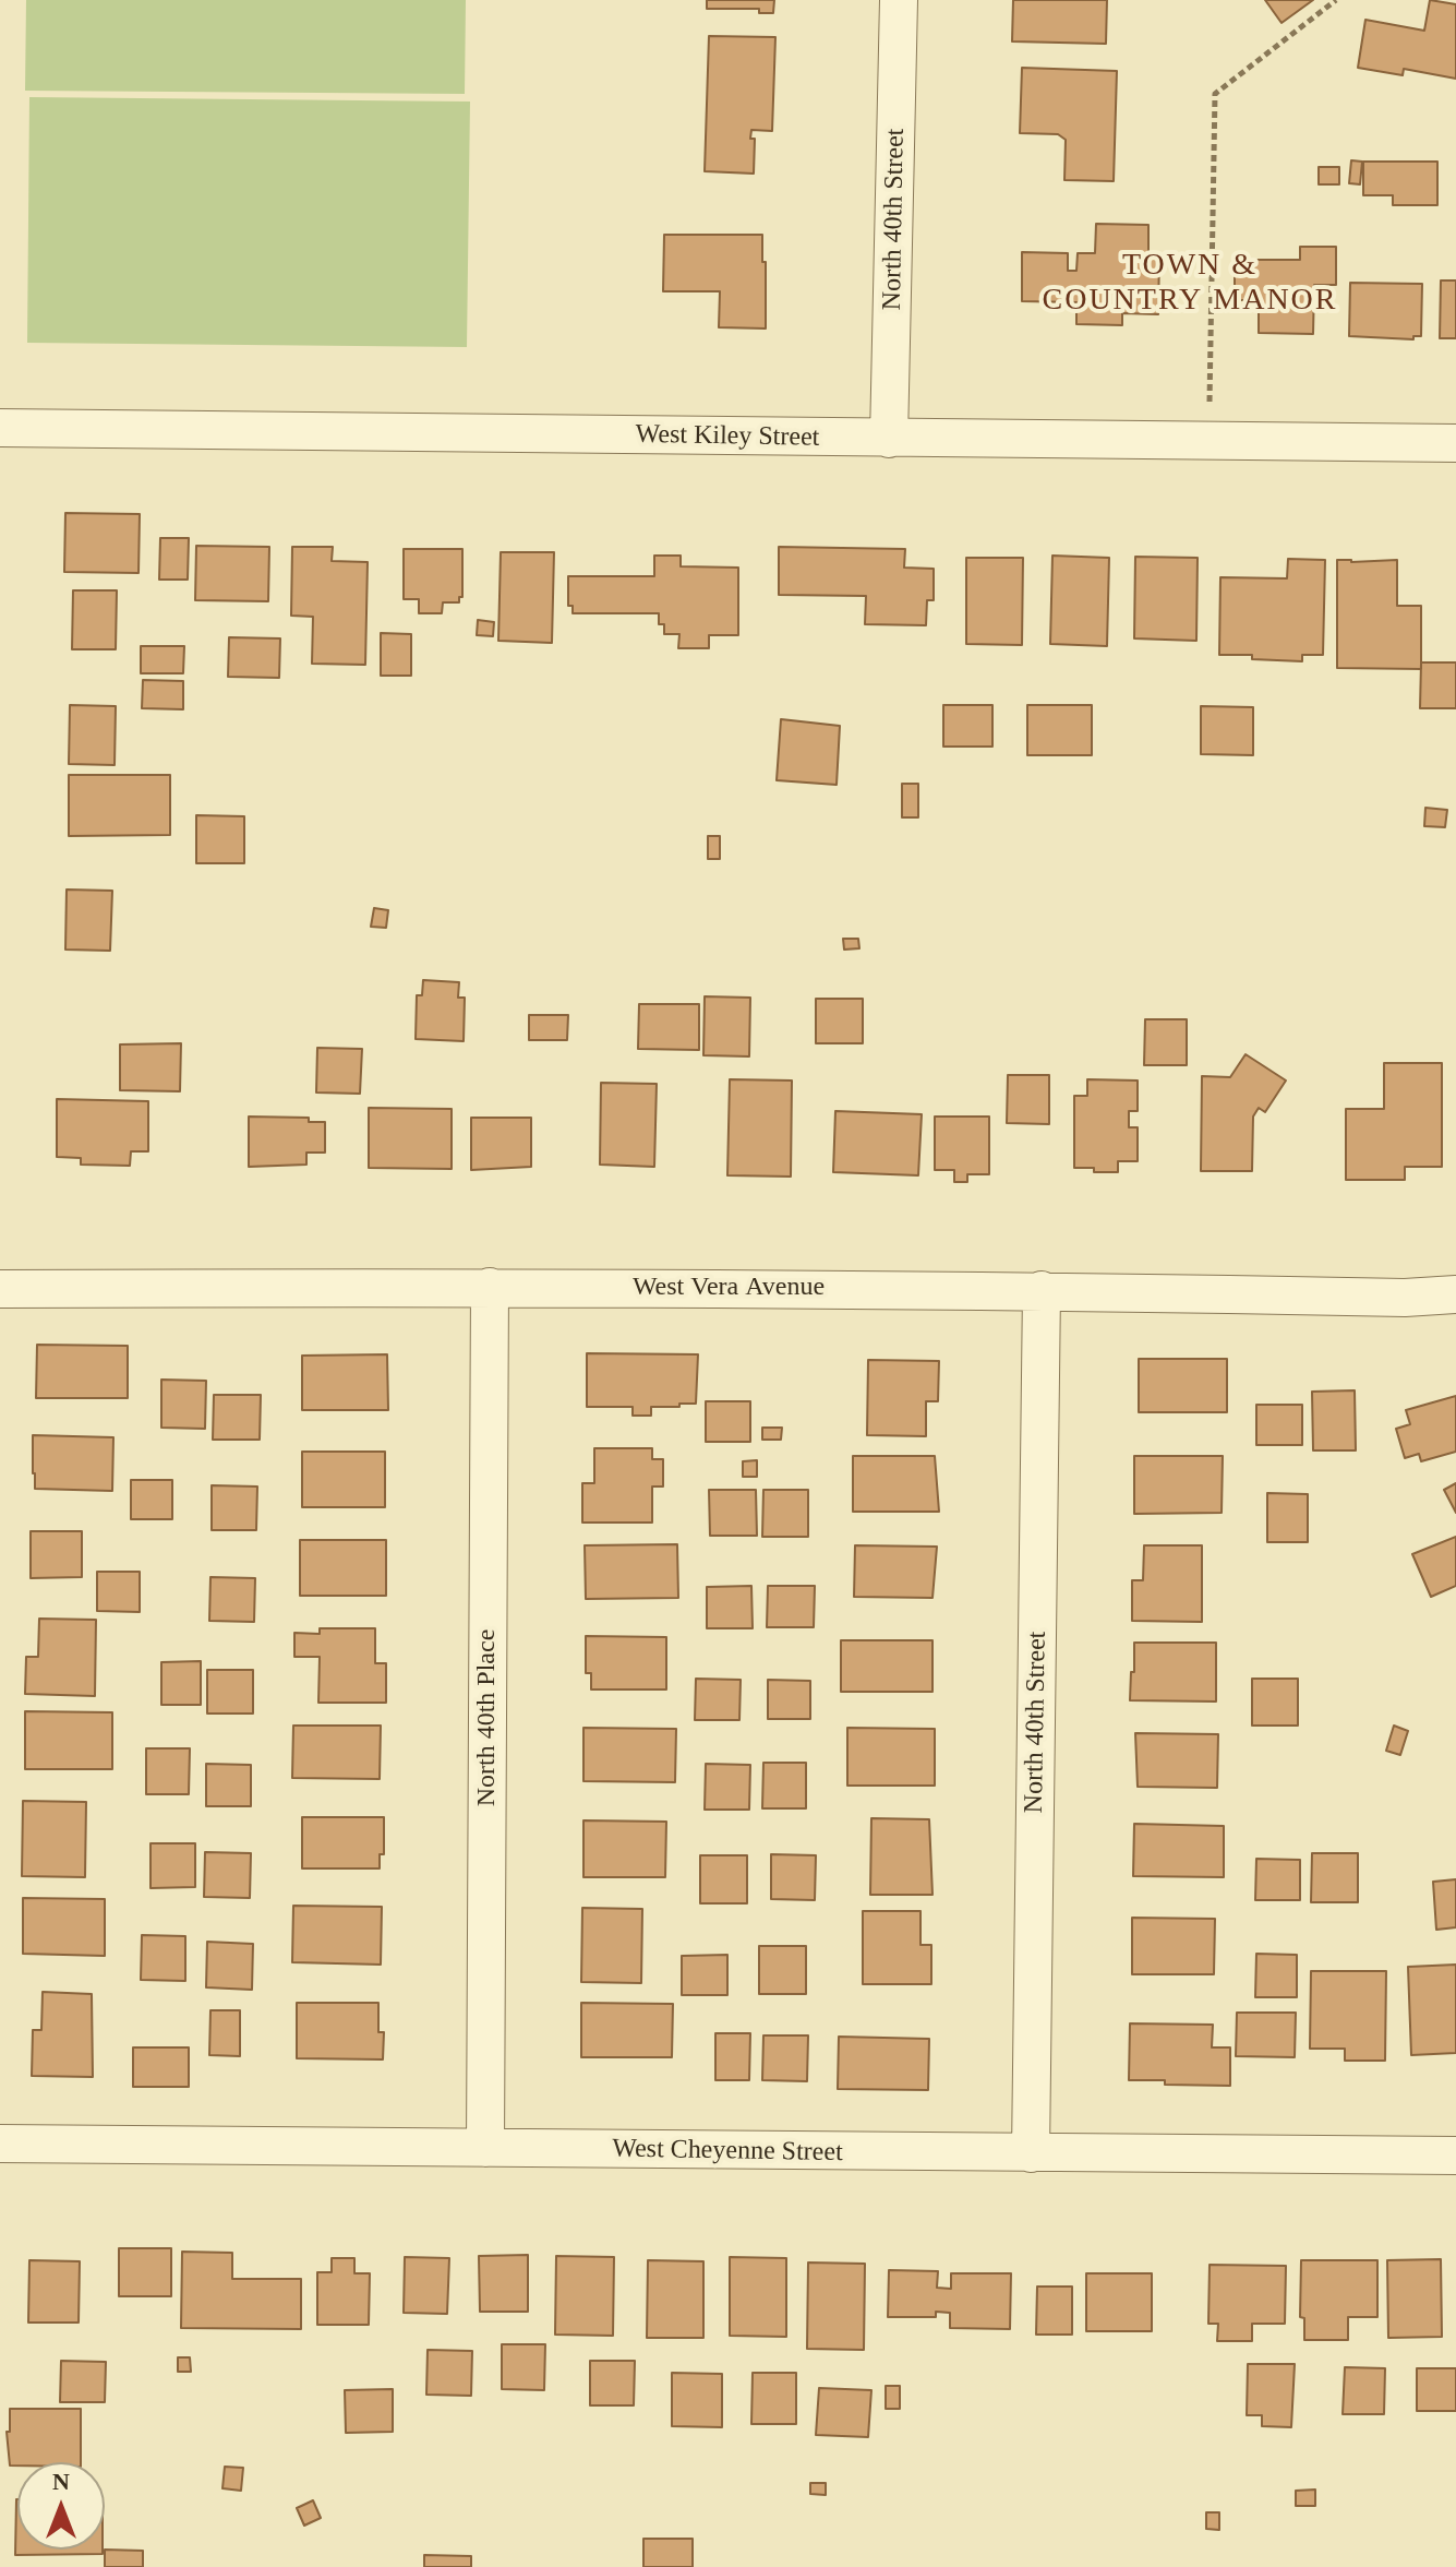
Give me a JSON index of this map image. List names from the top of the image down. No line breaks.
{"streets":{"street":["North 40th Street","West Kiley Street","West Vera Avenue","North 40th Place","West Cheyenne Street"]},"crossings":[["North 40th Street","West Kiley Street"],["North 40th Street","West Vera Avenue"],["North 40th Street","West Cheyenne Street"],["West Vera Avenue","North 40th Place"],["North 40th Place","West Cheyenne Street"]],"districts":["TOWN & COUNTRY MANOR"],"north":"top"}
